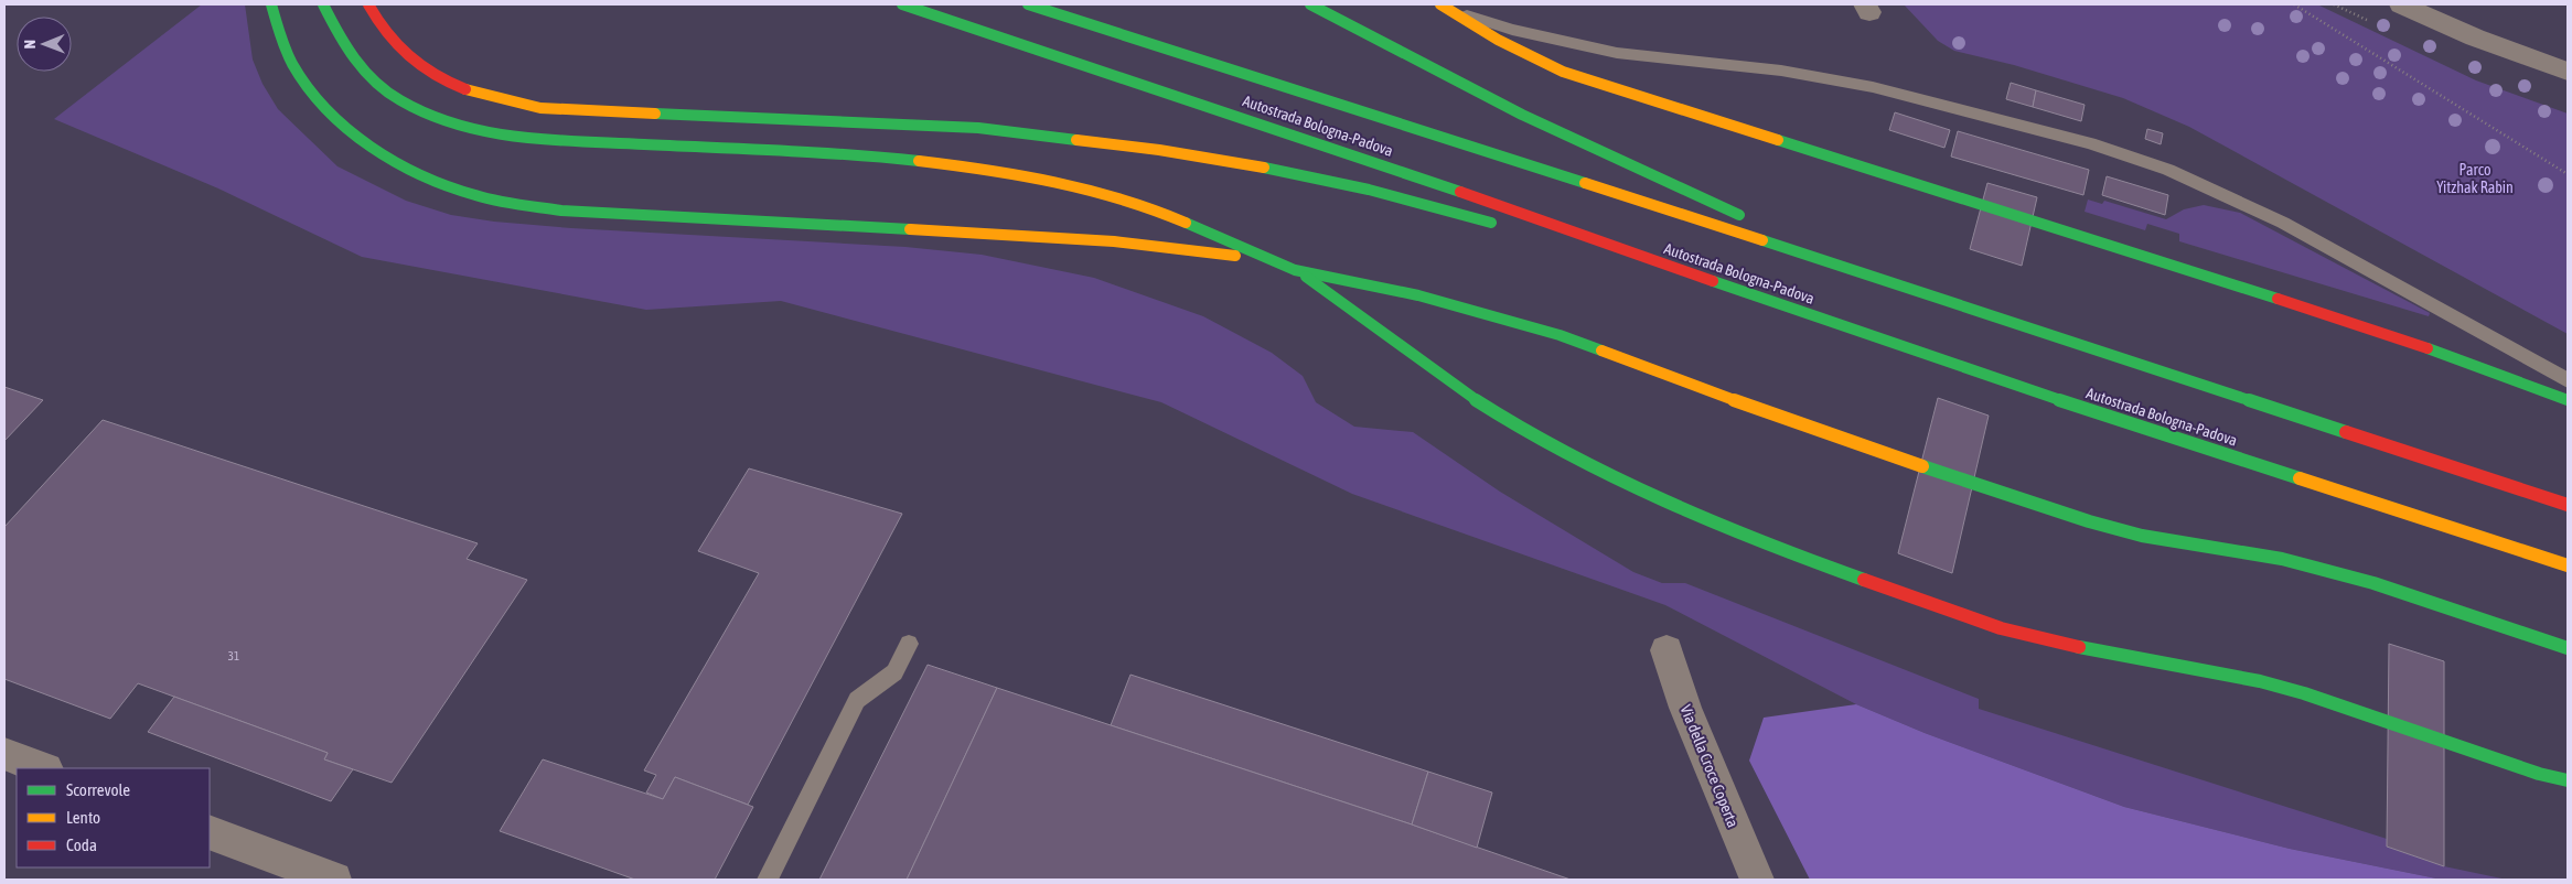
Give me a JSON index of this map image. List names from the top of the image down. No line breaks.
{"streets":{"highway":["Autostrada Bologna-Padova"],"street":["Via della Croce Coperta"]},"parks":["Parco Yitzhak Rabin"],"house_numbers":["31"],"legend":["Scorrevole","Lento","Coda"],"north":"left"}
